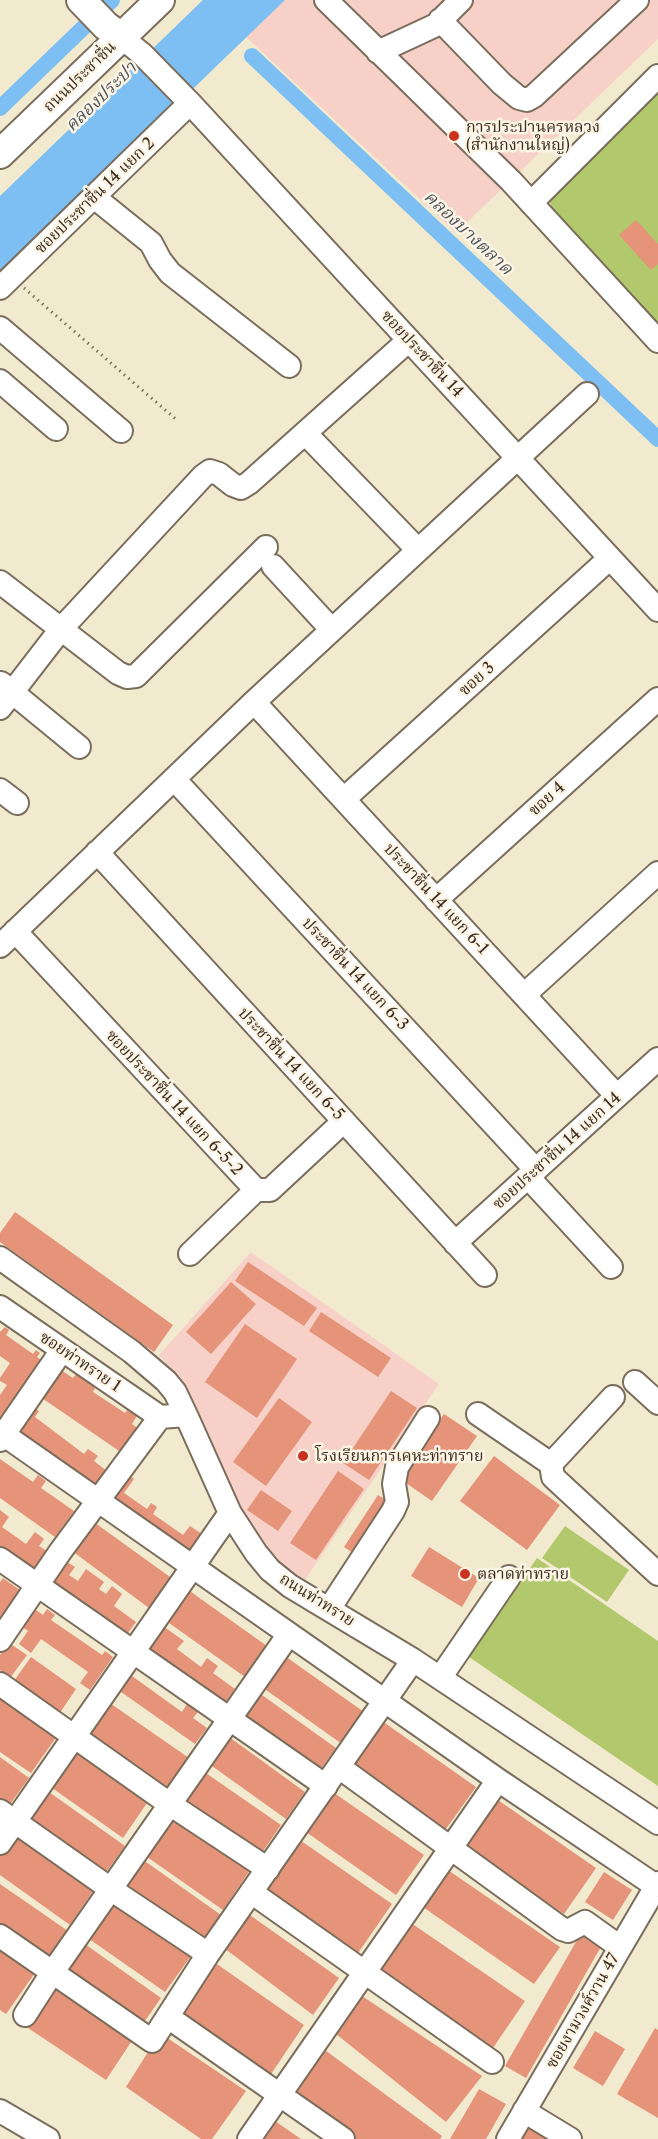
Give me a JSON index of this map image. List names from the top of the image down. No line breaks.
{"streets":{"main road":["ถนนประชาชื่น"],"street":["ซอยประชาชื่น 14 แยก 2","ซอยประชาชื่น 14","ขอย 3","ขอย 4","ประชาชื่น 14 แยก 6-1","ประชาชื่น 14 แยก 6-3","ประชาชื่น 14 แยก 6-5","ซอยประชาชื่น 14 แยก 6-5-2","ซอยประชาชื่น 14 แยก 14","ซอยท่าทราย 1","ถนนท่าทราย","ซอยงามวงศ์วาน 47"]},"crossings":[["ถนนประชาชื่น","ซอยประชาชื่น 14"],["ซอยประชาชื่น 14 แยก 2","ซอยประชาชื่น 14"],["ซอยประชาชื่น 14","ขอย 3"],["ขอย 3","ประชาชื่น 14 แยก 6-1"],["ขอย 4","ประชาชื่น 14 แยก 6-1"],["ประชาชื่น 14 แยก 6-1","ซอยประชาชื่น 14 แยก 14"],["ประชาชื่น 14 แยก 6-3","ซอยประชาชื่น 14 แยก 14"],["ประชาชื่น 14 แยก 6-5","ซอยประชาชื่น 14 แยก 6-5-2"],["ประชาชื่น 14 แยก 6-5","ซอยประชาชื่น 14 แยก 14"]],"water":["คลองประปา","คลองบางตลาด"],"places":["การประปานครหลวง (สำนักงานใหญ่)","โรงเรียนการเคหะท่าทราย","ตลาดท่าทราย"]}
